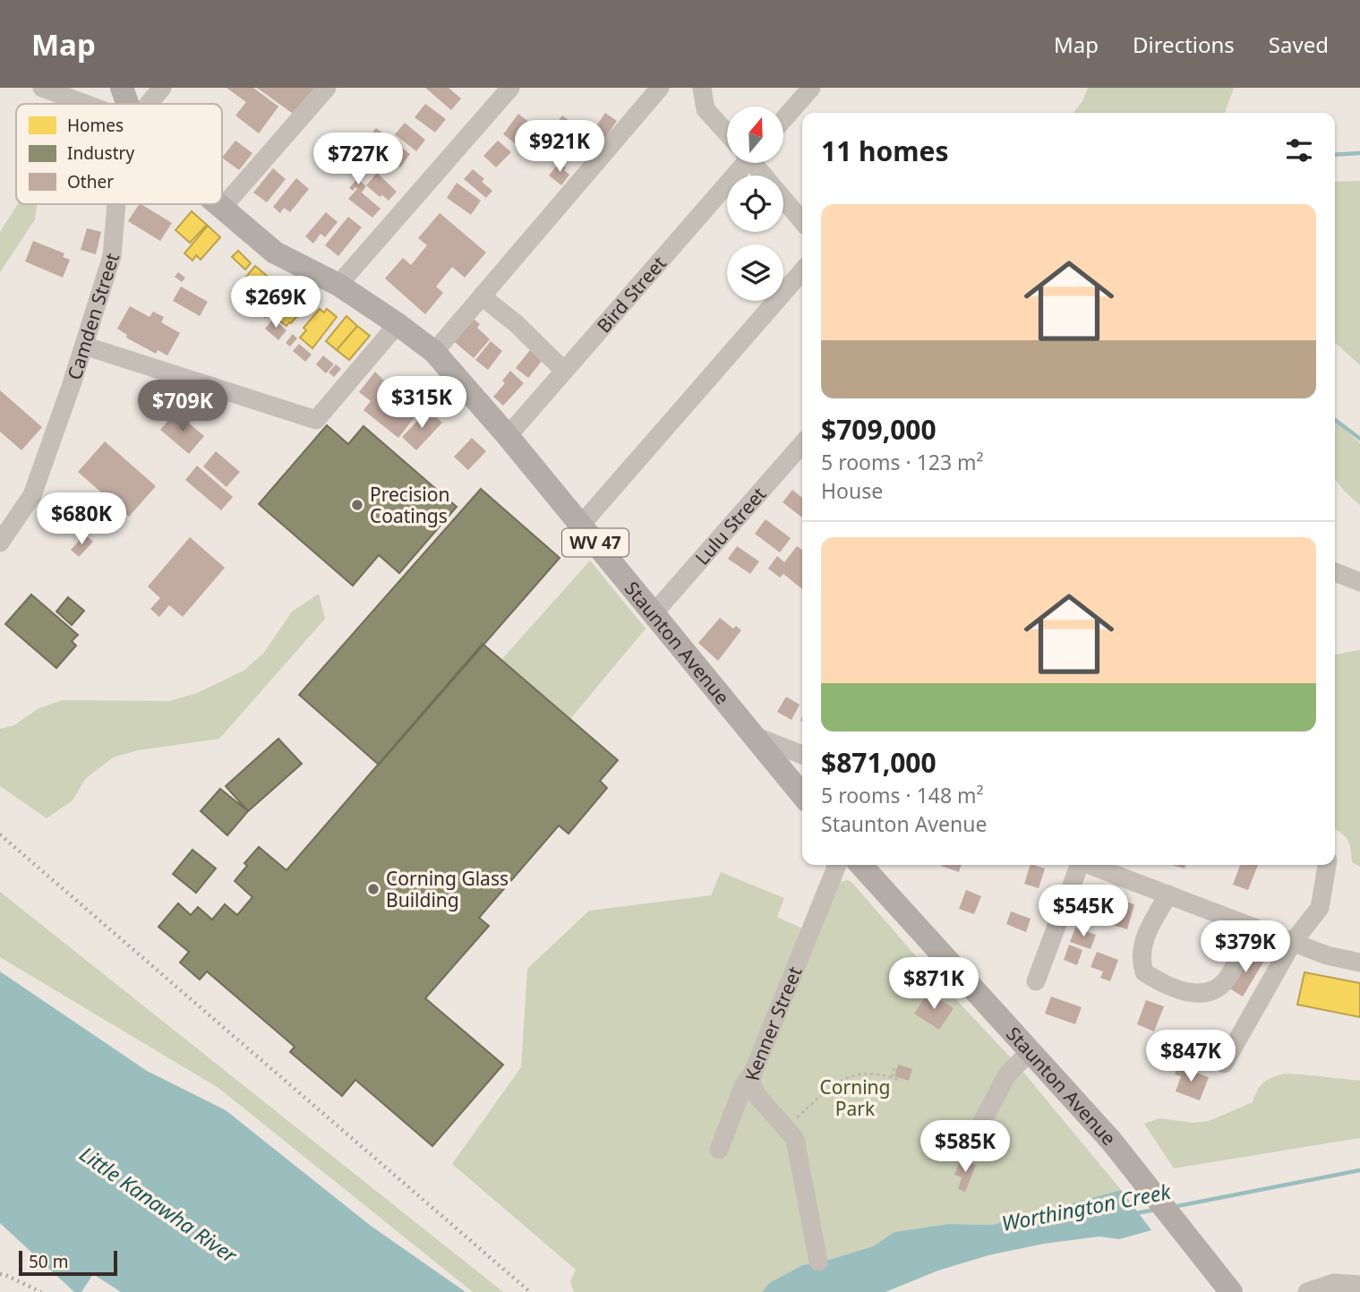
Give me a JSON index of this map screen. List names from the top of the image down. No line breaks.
{"streets":{"main road":["WV 47","Staunton Avenue"],"street":["Bird Street","Camden Street","Lulu Street","Kenner Street"]},"crossings":[["Bird Street","Staunton Avenue"],["Lulu Street","Staunton Avenue"]],"water":["Little Kanawha River","Worthington Creek"],"parks":["Corning Park"],"places":["Precision Coatings","Corning Glass Building"],"legend":["Homes","Industry","Other"],"scale_bar":"50 m","north":"top","page":{"header":"Map","nav":["Map","Directions","Saved"],"heading":"11 homes","price":["$921K","$727K","$269K","$315K","$709K","$680K","$545K","$379K","$871K","$847K","$585K"],"list":[{"name":"$709,000","note":"5 rooms · 123 m² · House"},{"name":"$871,000","note":"5 rooms · 148 m² · Staunton Avenue"}],"scale":"50 m"}}
